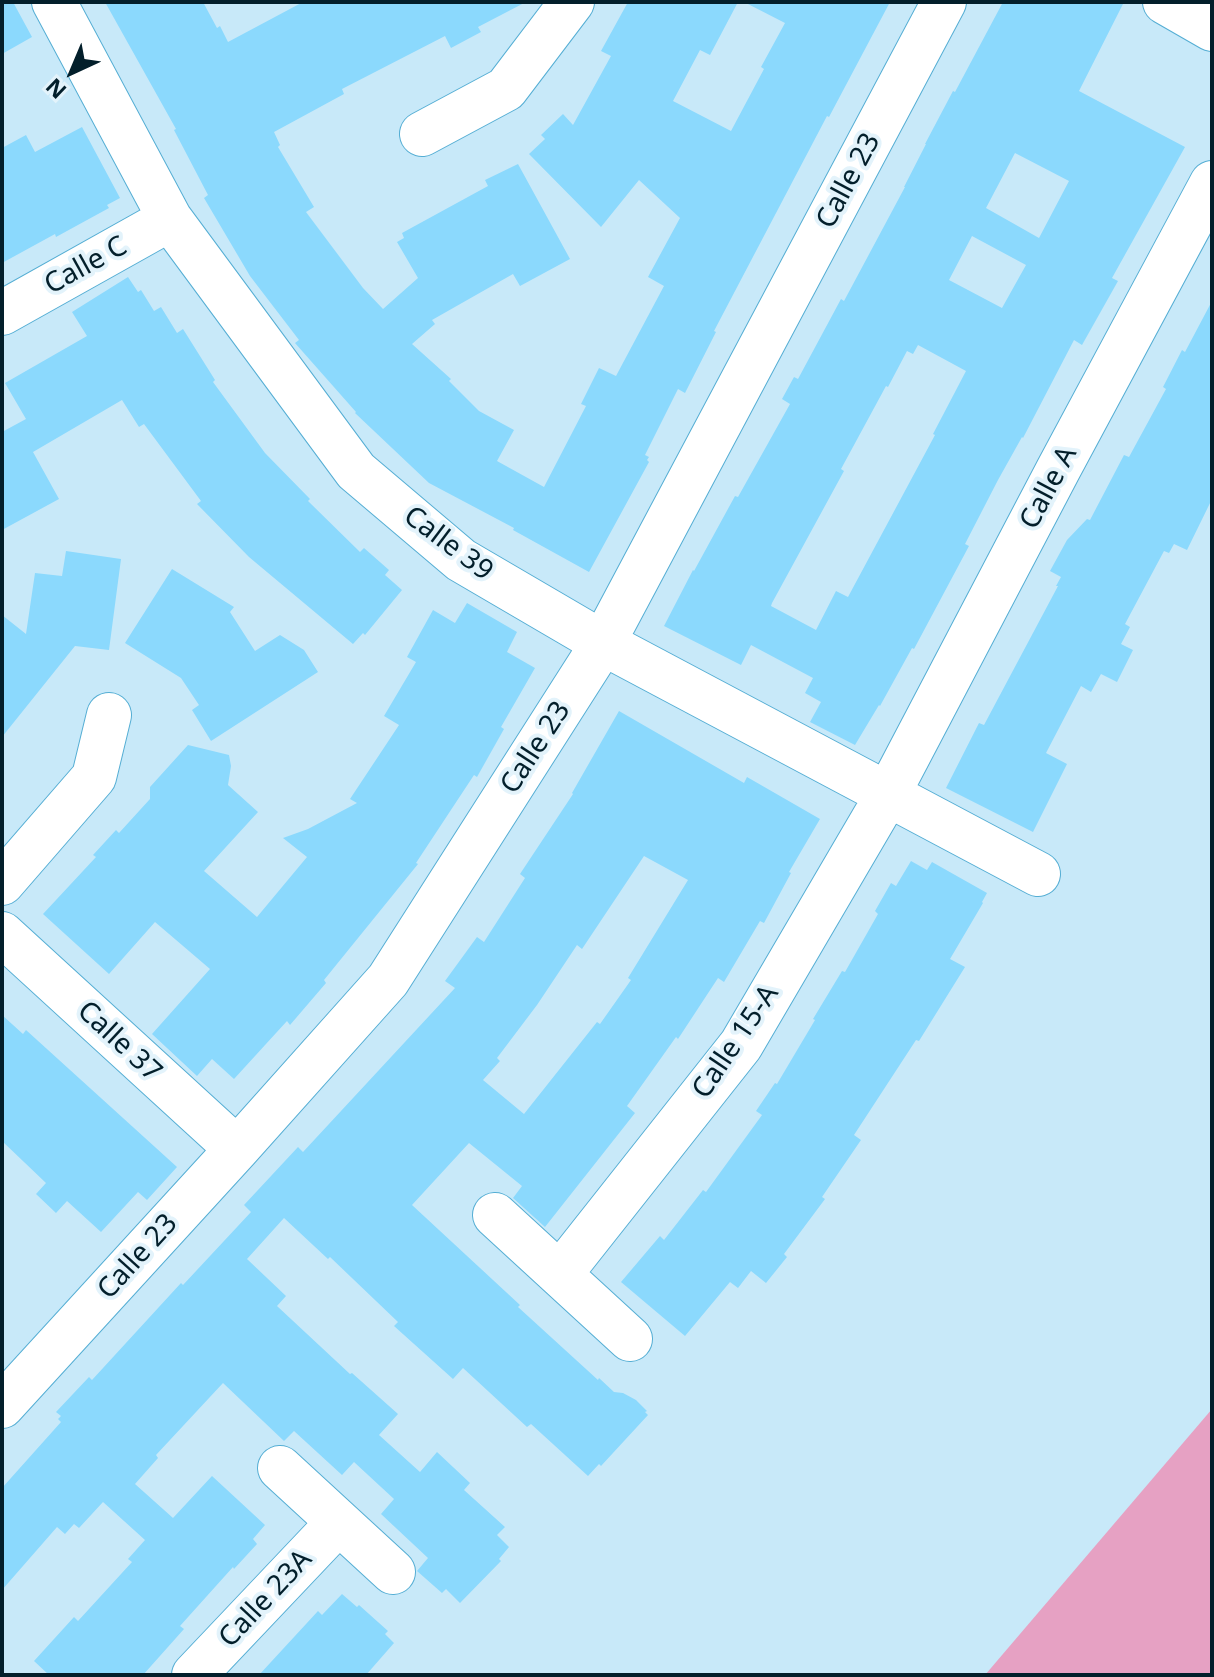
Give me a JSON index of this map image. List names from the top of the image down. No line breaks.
{"streets":{"street":["Calle 23","Calle C","Calle A","Calle 39","Calle 37","Calle 15-A","Calle 23A"]},"crossings":[["Calle 23","Calle 39"],["Calle 23","Calle 37"],["Calle C","Calle 39"],["Calle A","Calle 39"],["Calle A","Calle 15-A"],["Calle 39","Calle 15-A"]],"north":"bottom left"}
